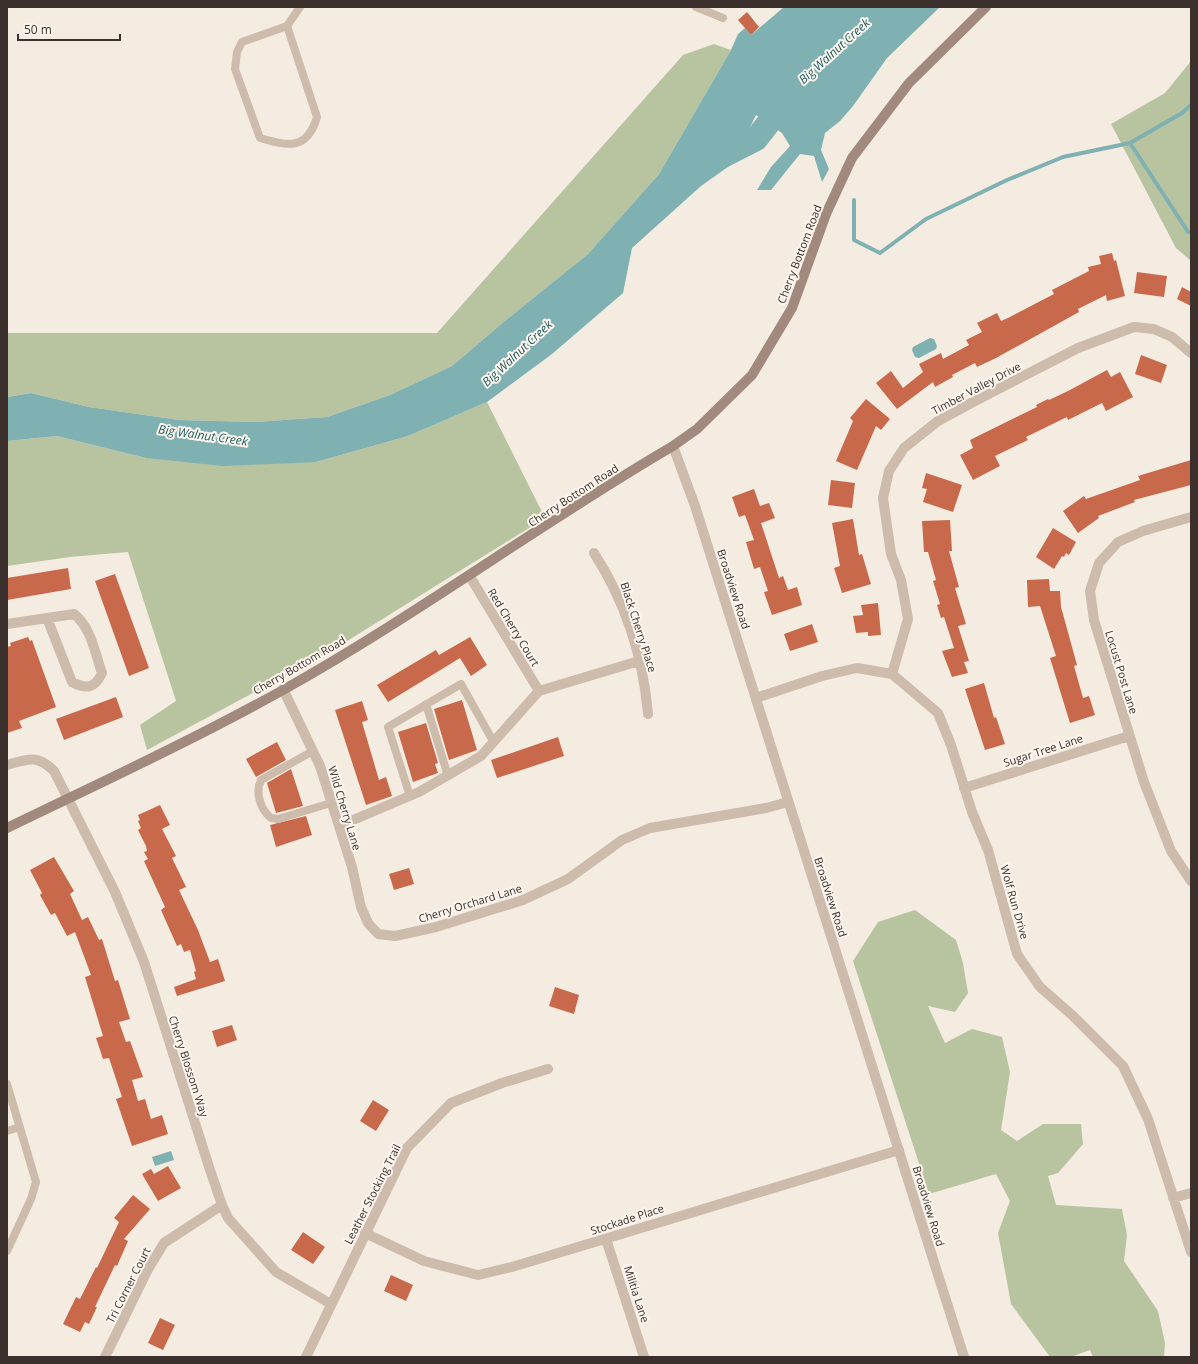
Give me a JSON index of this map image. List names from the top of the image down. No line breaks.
{"streets":{"main road":["Cherry Bottom Road"],"street":["Timber Valley Drive","Broadview Road","Red Cherry Court","Black Cherry Place","Locust Post Lane","Sugar Tree Lane","Wild Cherry Lane","Wolf Run Drive","Cherry Orchard Lane","Cherry Blossom Way","Leather Stocking Trail","Stockade Place","Tri Corner Court","Militia Lane"]},"crossings":[["Cherry Bottom Road","Broadview Road"],["Cherry Bottom Road","Red Cherry Court"],["Cherry Bottom Road","Wild Cherry Lane"],["Cherry Bottom Road","Cherry Blossom Way"],["Timber Valley Drive","Wolf Run Drive"],["Broadview Road","Cherry Orchard Lane"],["Broadview Road","Stockade Place"],["Locust Post Lane","Sugar Tree Lane"],["Sugar Tree Lane","Wolf Run Drive"],["Wild Cherry Lane","Cherry Orchard Lane"],["Cherry Blossom Way","Leather Stocking Trail"],["Cherry Blossom Way","Tri Corner Court"],["Leather Stocking Trail","Stockade Place"],["Stockade Place","Militia Lane"]],"water":["Big Walnut Creek"],"scale_bar":"50 m"}
